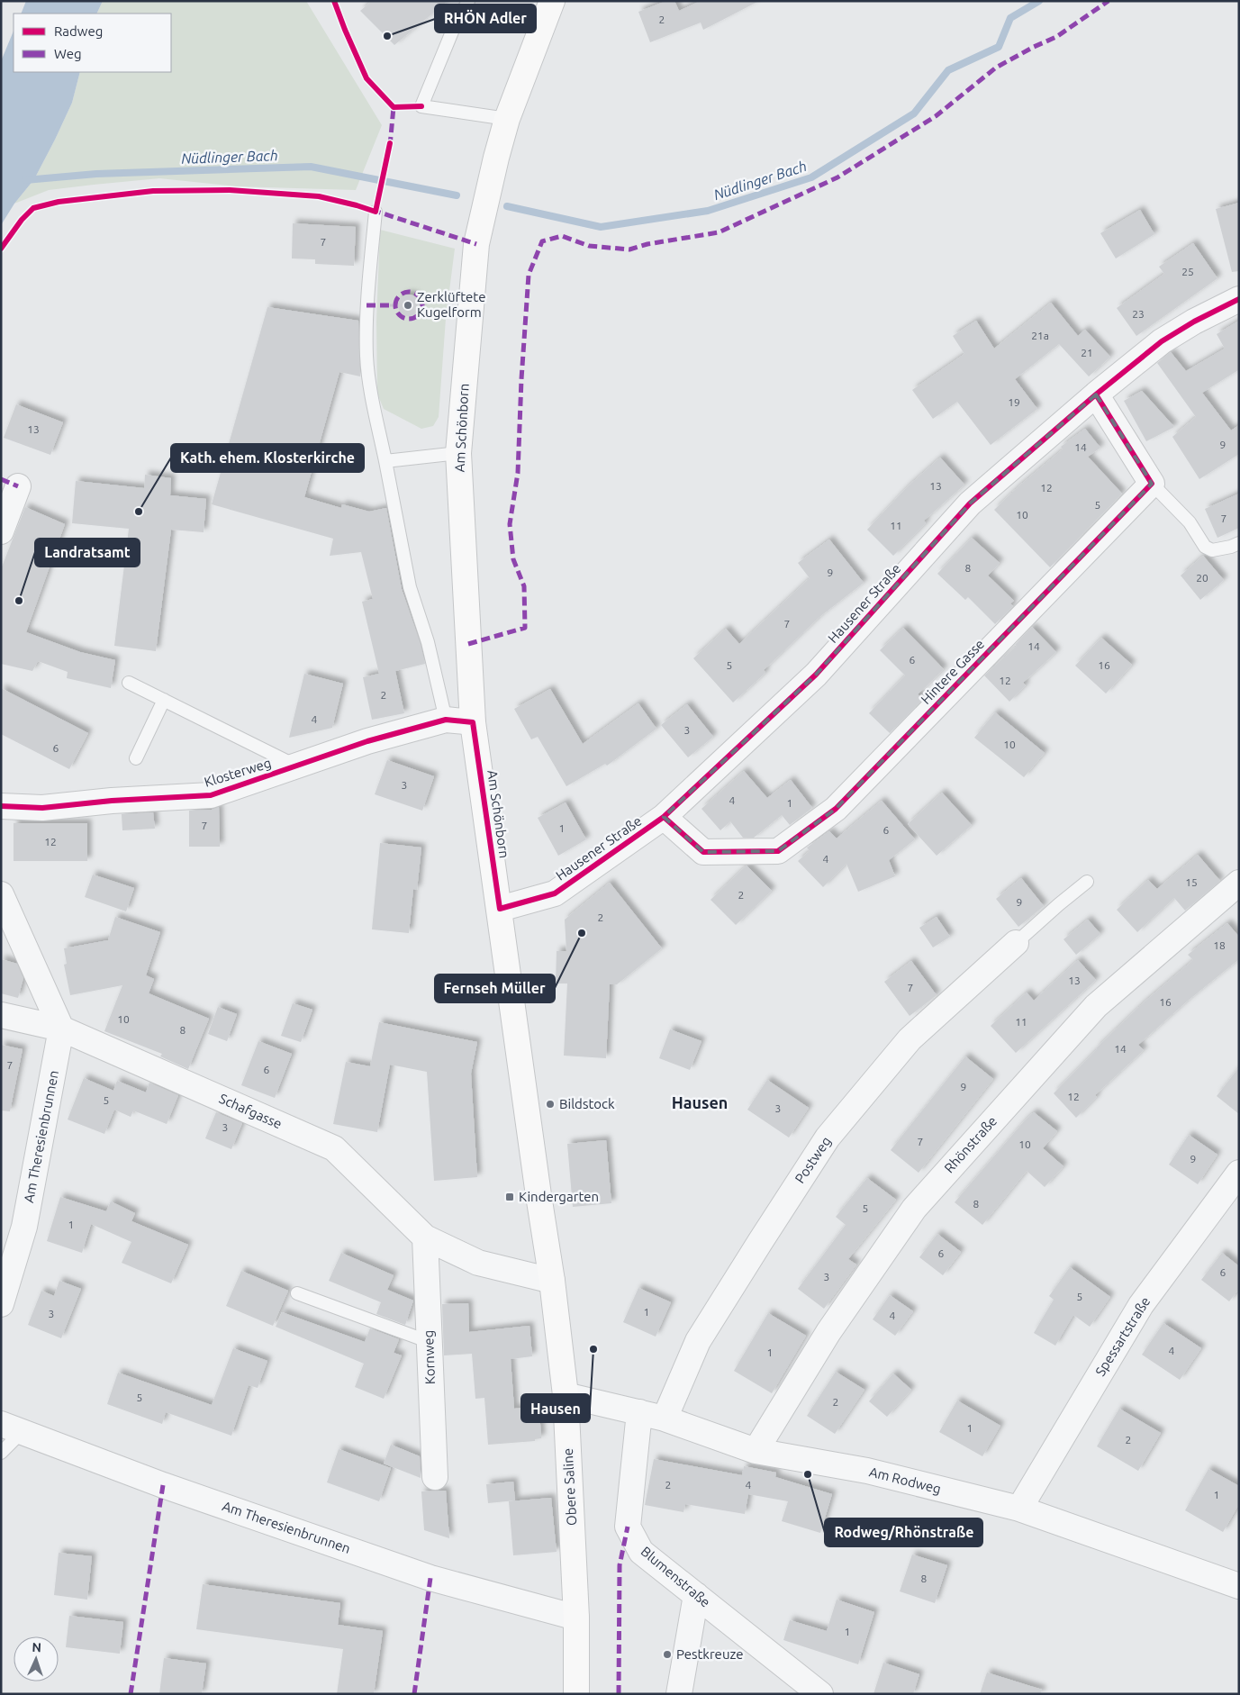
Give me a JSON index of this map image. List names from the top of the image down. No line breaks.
{"streets":{"main road":["Am Schönborn","Obere Saline"],"street":["Hausener Straße","Hintere Gasse","Klosterweg","Schafgasse","Am Theresienbrunnen","Rhönstraße","Postweg","Spessartstraße","Kornweg","Am Rodweg","Blumenstraße"]},"crossings":[["Am Schönborn","Hausener Straße"],["Am Schönborn","Klosterweg"],["Am Schönborn","Schafgasse"],["Am Schönborn","Obere Saline"],["Hausener Straße","Hintere Gasse"],["Schafgasse","Am Theresienbrunnen"],["Schafgasse","Kornweg"],["Schafgasse","Obere Saline"],["Am Theresienbrunnen","Obere Saline"],["Rhönstraße","Am Rodweg"],["Postweg","Am Rodweg"],["Spessartstraße","Am Rodweg"],["Am Rodweg","Obere Saline"],["Am Rodweg","Blumenstraße"]],"districts":["Hausen"],"water":["Nüdlinger Bach"],"places":{"other":["RHÖN Adler","Zerklüftete Kugelform","Kath. ehem. Klosterkirche","Landratsamt","Fernseh Müller","Bildstock","Hausen","Rodweg/Rhönstraße","Pestkreuze"],"transit":["Kindergarten"]},"house_numbers":["2","7","25","23","21a","21","19","13","9","14","13","12","5","10","7","11","8","9","20","7","14","6","5","16","12","2","4","3","10","6","3","4","1","7","1","6","12","4","15","2","9","2","18","13","7","16","10","11","8","14","7","6","9","12","5","3","3","7","10","9","8","5","1","6","6","3","5","1","3","4","4","1","5","2","1","2","2","4","1","8","1"],"legend":["Radweg","Weg"],"north":"top"}
